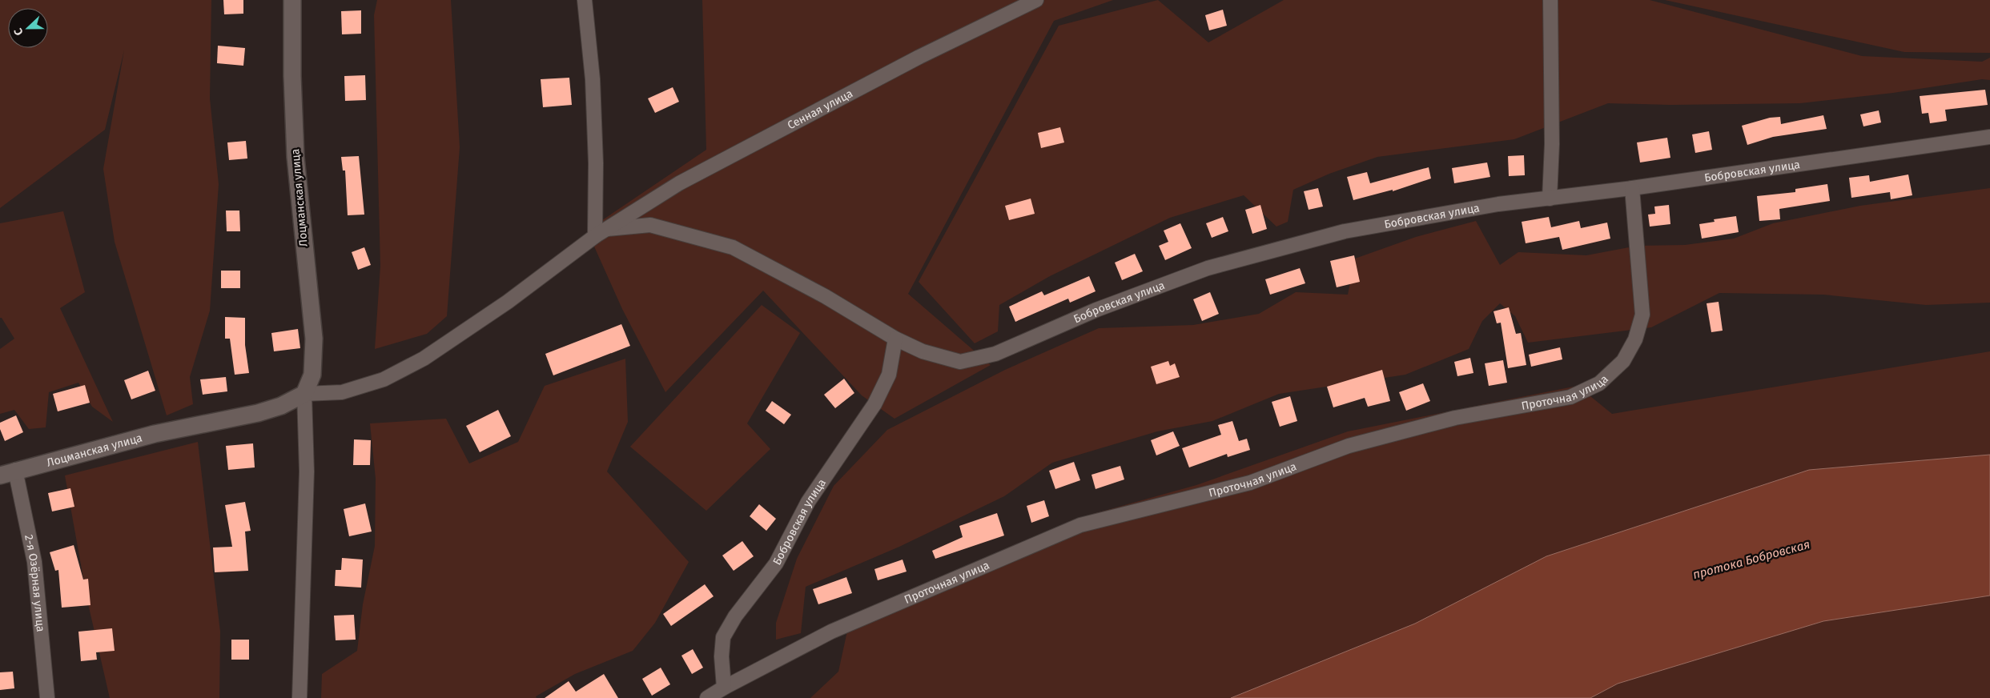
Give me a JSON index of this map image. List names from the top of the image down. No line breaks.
{"streets":{"street":["Сенная улица","Бобровская улица","Лоцманская улица","Проточная улица","2-я Озёрная улица"]},"crossings":[["Сенная улица","Бобровская улица"],["Сенная улица","Лоцманская улица"],["Бобровская улица","Лоцманская улица"],["Бобровская улица","Проточная улица"],["Лоцманская улица","2-я Озёрная улица"]],"water":["протока Бобровская"],"north":"left"}
